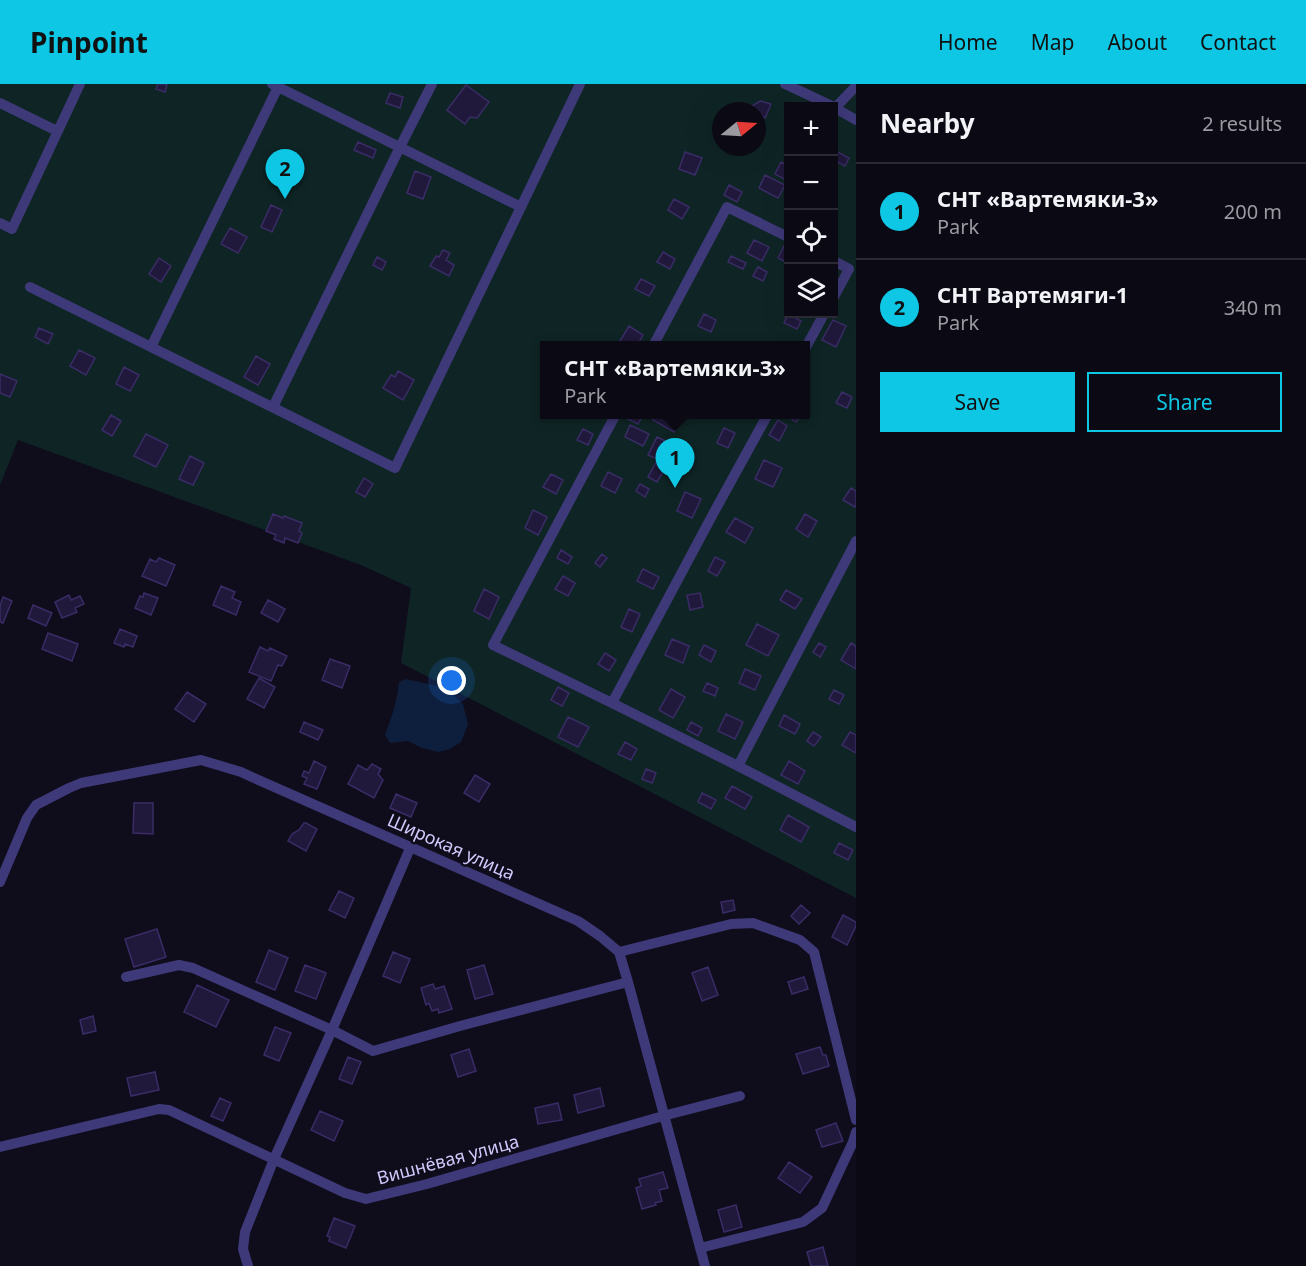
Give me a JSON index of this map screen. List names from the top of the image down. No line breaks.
{"streets":{"street":["Широкая улица","Вишнёвая улица"]},"north":"right","page":{"header":"Pinpoint","nav":["Home","Map","About","Contact"],"heading":["Nearby","2 results"],"map_buttons":["+","−"],"pins":["2","1"],"list":[{"mark":"1","name":"СНТ «Вартемяки-3»","note":"Park","value":"200 m"},{"mark":"2","name":"СНТ Вартемяги-1","note":"Park","value":"340 m"}],"popup":["СНТ «Вартемяки-3»","Park"],"buttons":["Save","Share"]}}
